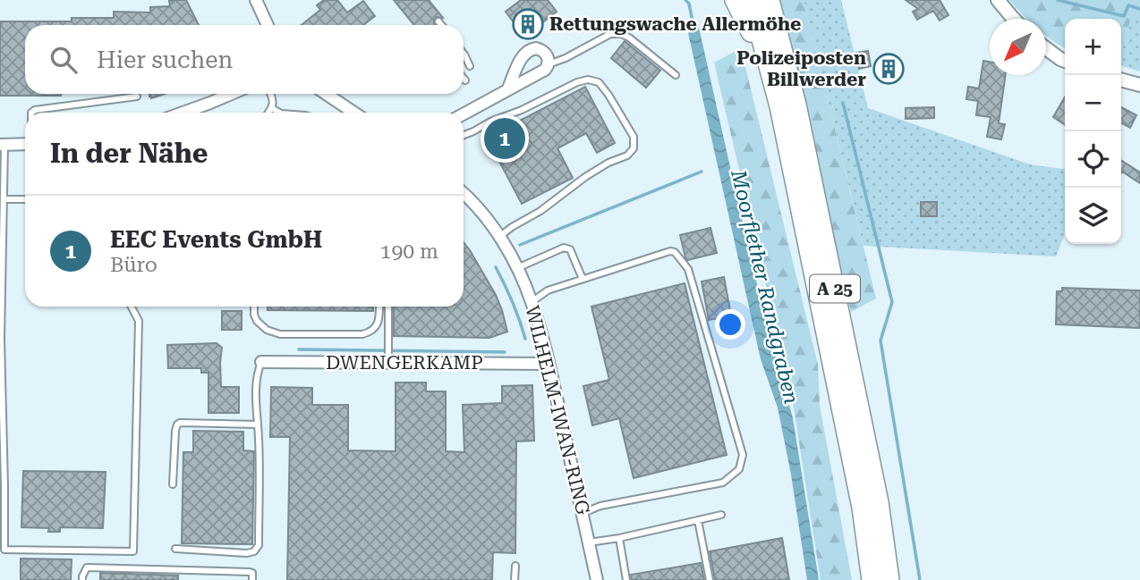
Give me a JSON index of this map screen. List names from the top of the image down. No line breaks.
{"streets":{"highway":["A 25"],"street":["DWENGERKAMP","WILHELM-IWAN-RING"]},"crossings":[["DWENGERKAMP","WILHELM-IWAN-RING"]],"water":["Moorflether Randgraben"],"places":{"building":["Rettungswache Allermöhe","Polizeiposten Billwerder"]},"north":"bottom left","page":{"map_buttons":["+","−"],"search":"Hier suchen","heading":"In der Nähe","pins":"1","list":[{"mark":"1","name":"EEC Events GmbH","note":"Büro","value":"190 m"}]}}
